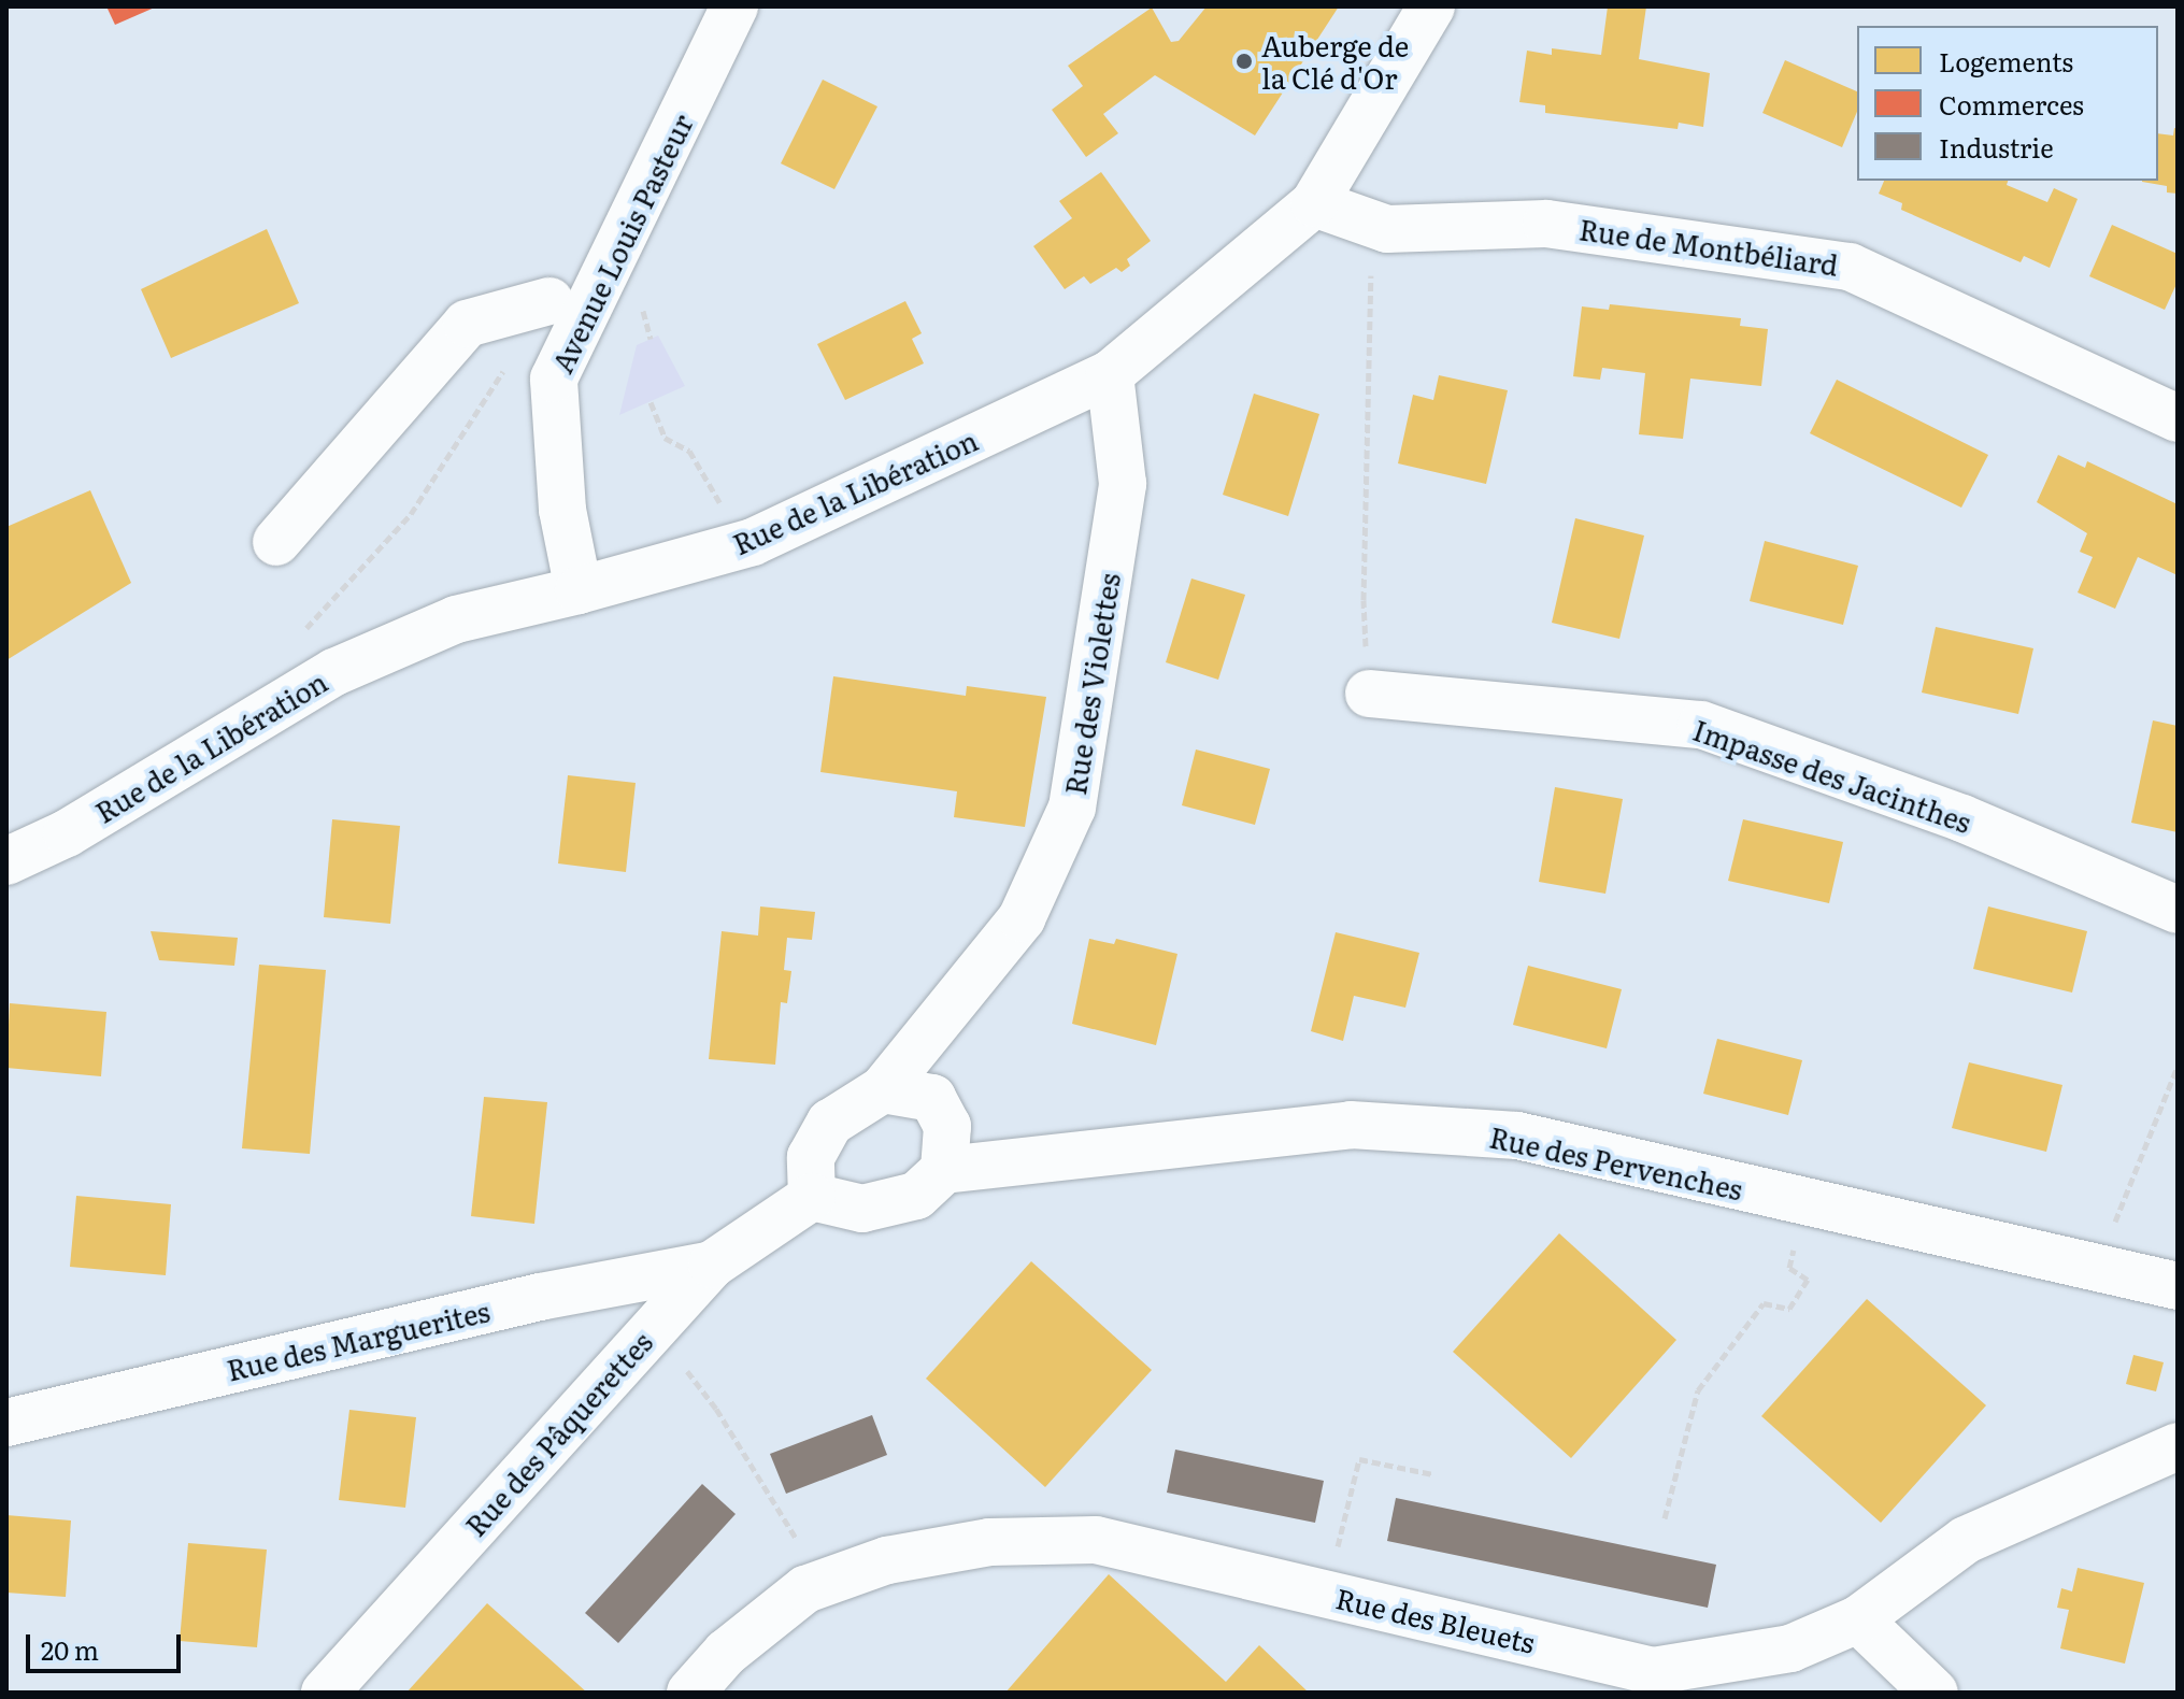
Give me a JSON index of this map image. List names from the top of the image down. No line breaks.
{"streets":{"street":["Avenue Louis Pasteur","Rue de Montbéliard","Rue de la Libération","Rue des Violettes","Impasse des Jacinthes","Rue des Pervenches","Rue des Marguerites","Rue des Pâquerettes","Rue des Bleuets"]},"crossings":[["Avenue Louis Pasteur","Rue de la Libération"],["Rue de Montbéliard","Rue de la Libération"],["Rue de la Libération","Rue des Violettes"],["Rue des Violettes","Rue des Pervenches"],["Rue des Violettes","Rue des Pâquerettes"],["Rue des Pervenches","Rue des Pâquerettes"],["Rue des Marguerites","Rue des Pâquerettes"]],"places":["Auberge de la Clé d'Or"],"legend":["Logements","Commerces","Industrie"],"scale_bar":"20 m"}
